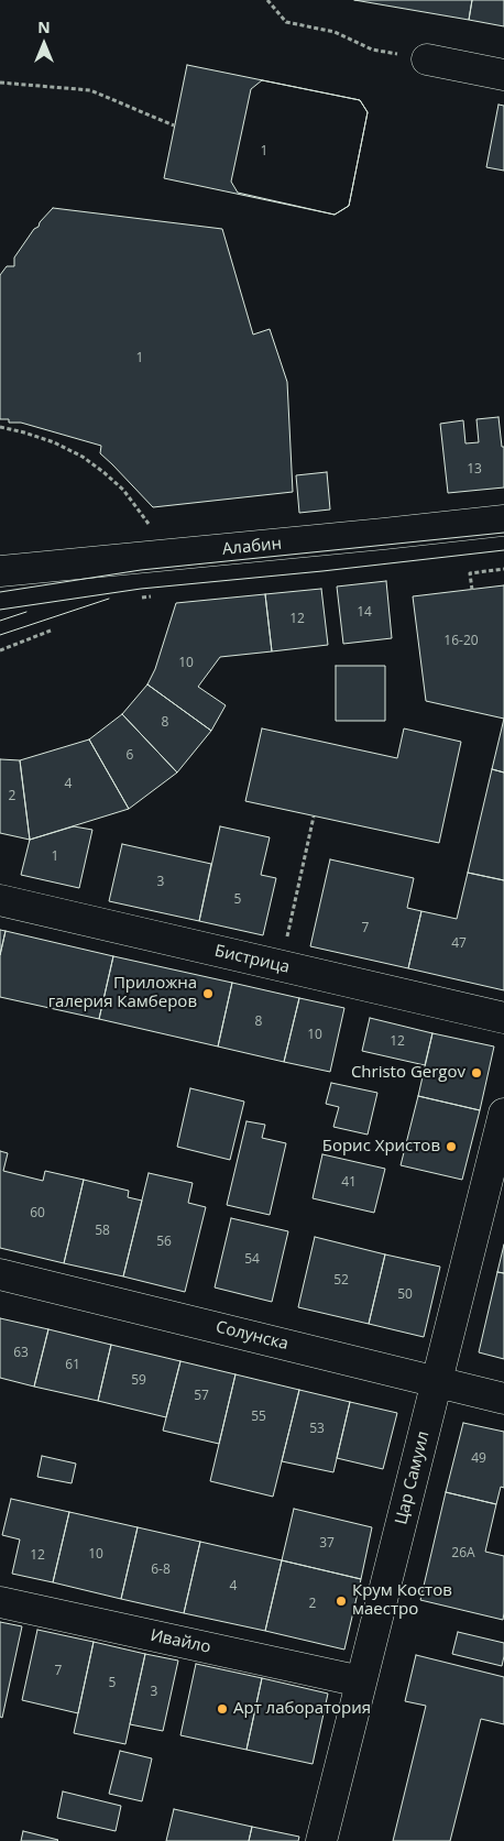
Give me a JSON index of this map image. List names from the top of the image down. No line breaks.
{"streets":{"street":["Алабин","Бистрица","Солунска","Цар Самуил","Ивайло"]},"crossings":[["Солунска","Цар Самуил"],["Цар Самуил","Ивайло"]],"places":["Приложна галерия Камберов","Christo Gergov","Борис Христов","Крум Костов маестро","Арт лаборатория"],"house_numbers":["1","1","13","14","12","16-20","10","8","6","4","2","1","3","5","7","47","8","10","12","41","60","58","56","54","52","50","63","61","59","57","55","53","49","37","26А","10","12","6-8","4","2","7","5","3"],"north":"top"}
